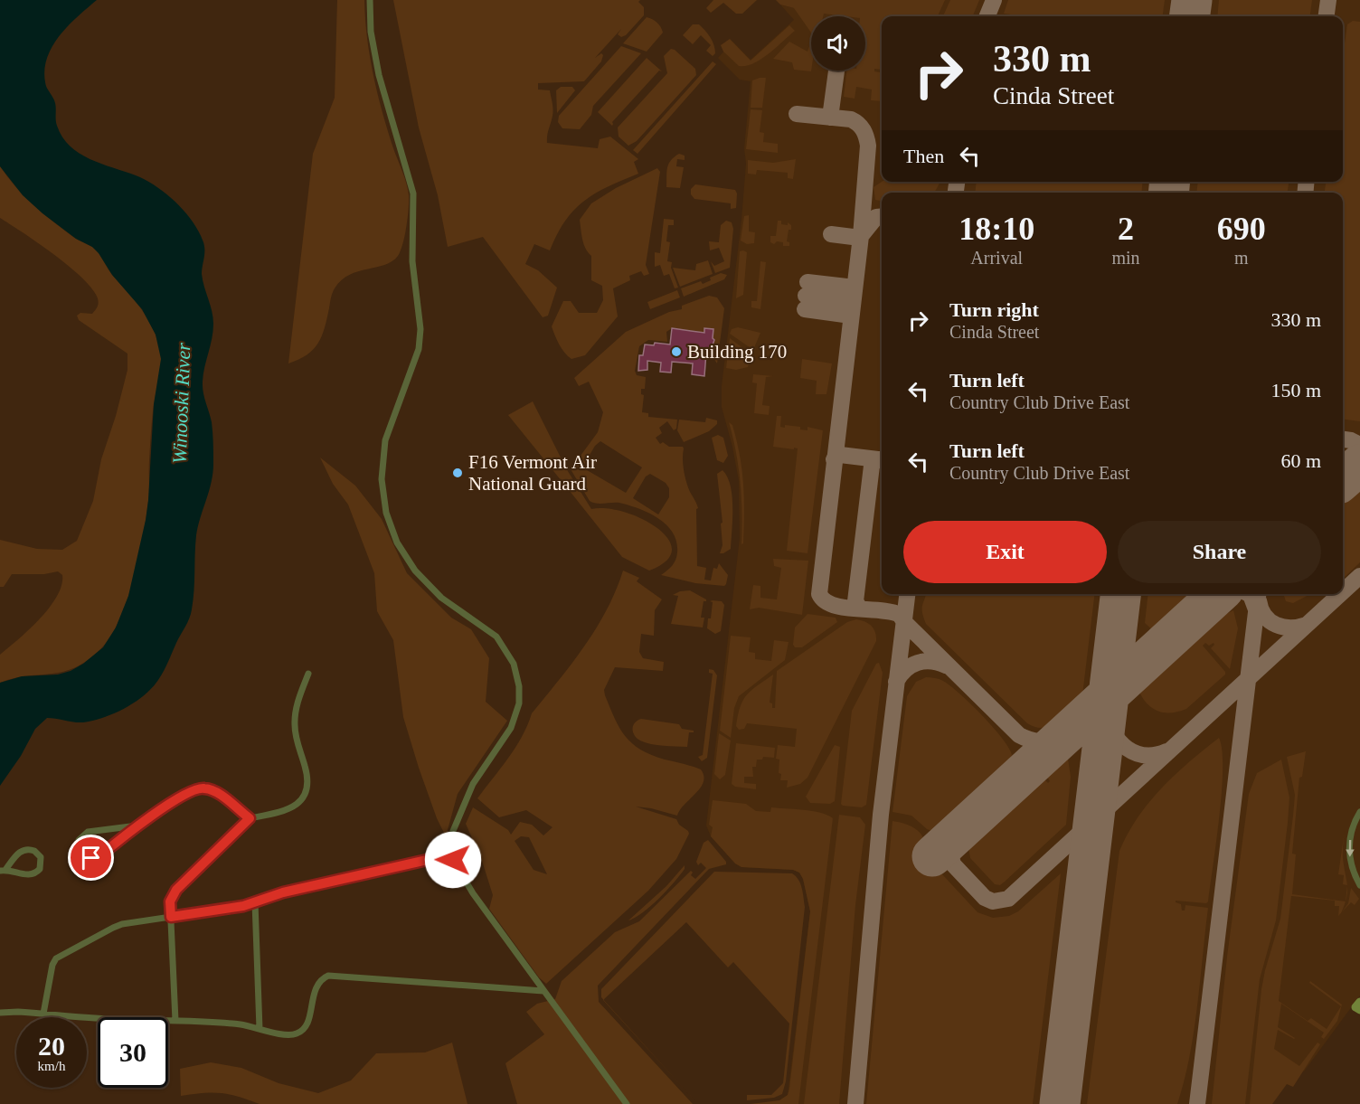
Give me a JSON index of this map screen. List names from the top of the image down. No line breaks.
{"water":["Winooski River"],"places":["Building 170","F16 Vermont Air National Guard"],"page":{"turn":["330 m","Cinda Street"],"then":"Then","eta":["18:10","Arrival","2","min","690","m"],"list":[{"name":"Turn right","note":"Cinda Street","value":"330 m"},{"name":"Turn left","note":"Country Club Drive East","value":"150 m"},{"name":"Turn left","note":"Country Club Drive East","value":"60 m"}],"buttons":["Exit","Share"],"speed":"20 km/h","limit":"30"}}
